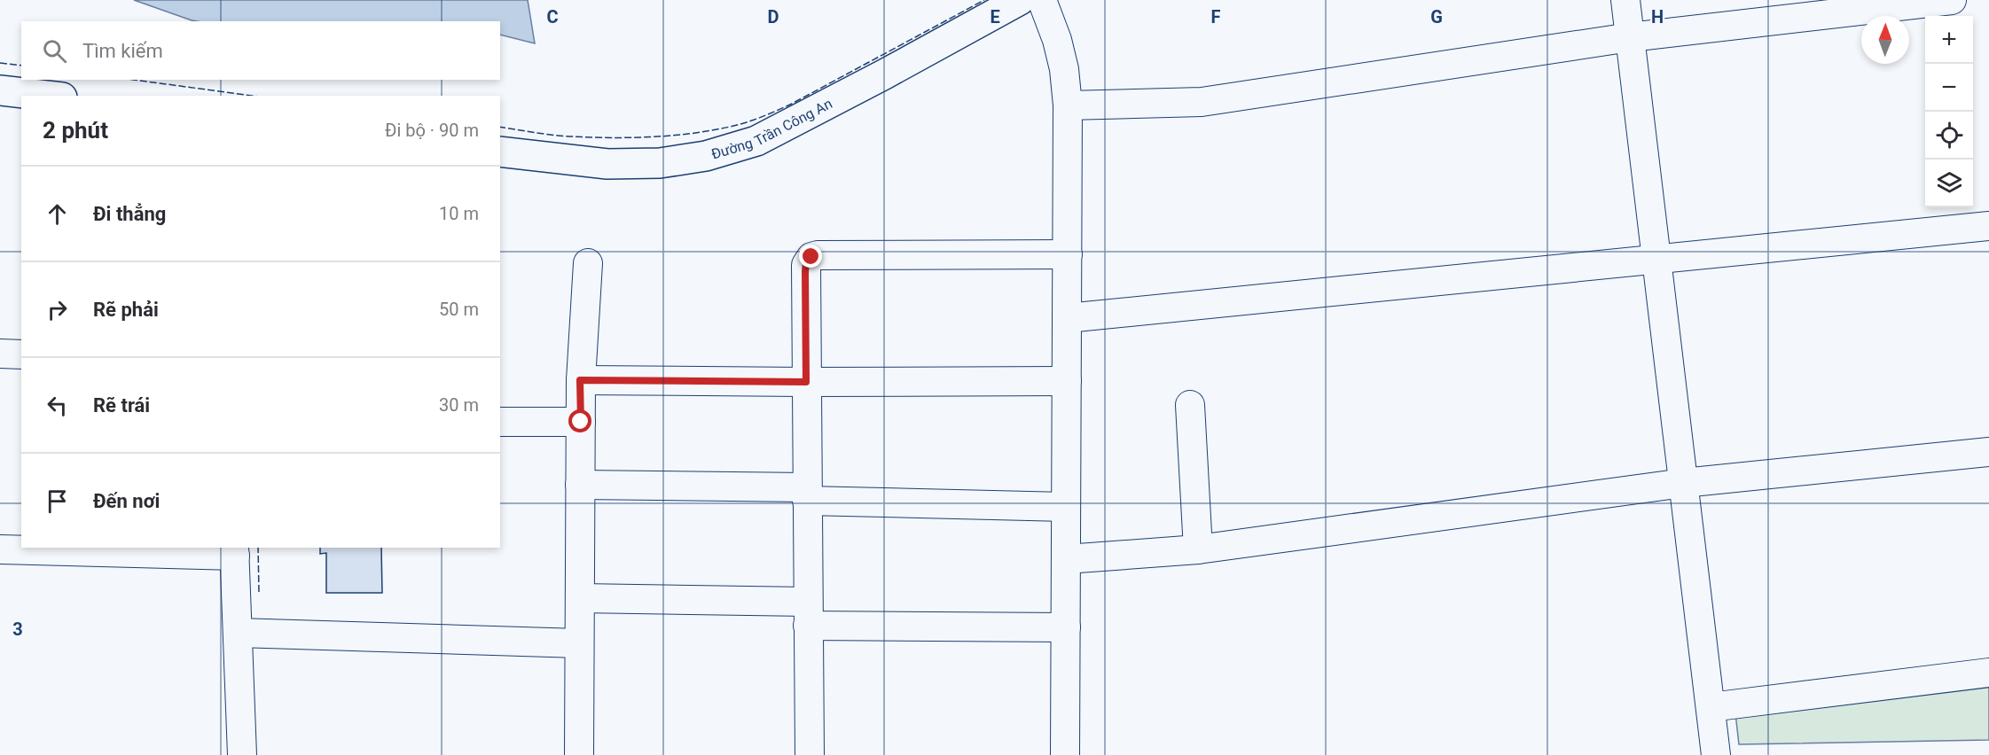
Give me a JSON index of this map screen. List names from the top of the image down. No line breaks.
{"streets":{"street":["Đường Trần Công An"]},"north":"top","page":{"map_buttons":["+","−"],"search":"Tìm kiếm","heading":["2 phút","Đi bộ · 90 m"],"list":[["Đi thẳng","10 m"],["Rẽ phải","50 m"],["Rẽ trái","30 m"],"Đến nơi"]},"grid":{"columns":["C","D","E","F","G","H"],"rows":["3"]}}
